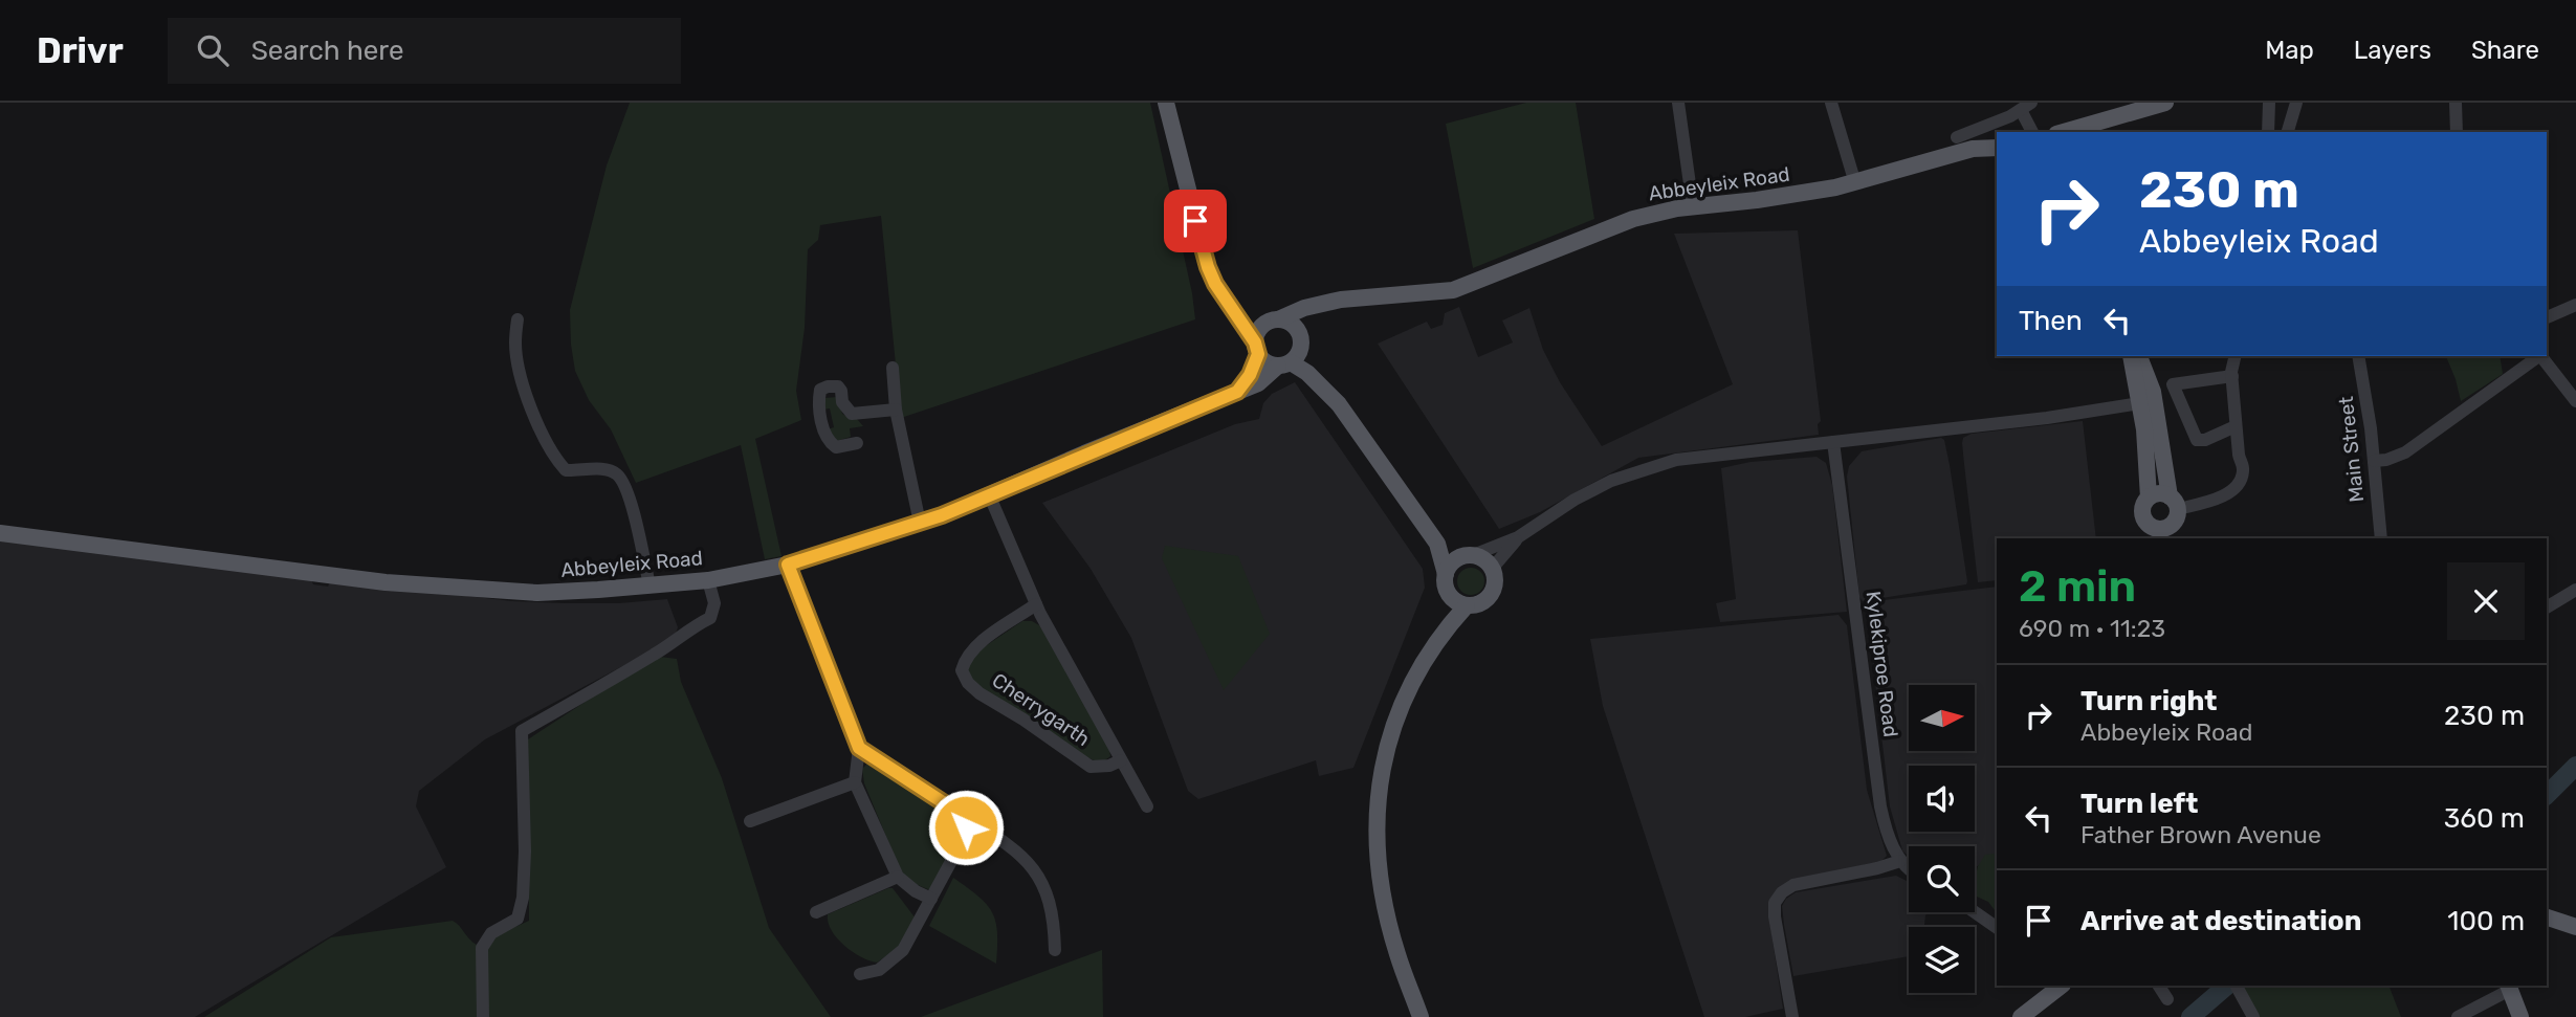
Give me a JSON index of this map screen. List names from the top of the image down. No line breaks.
{"streets":{"main road":["Abbeyleix Road"],"street":["Main Street","Kylekiproe Road","Cherrygarth"]},"crossings":[["Abbeyleix Road","Cherrygarth"]],"north":"right","page":{"header":"Drivr","search":"Search here","nav":["Map","Layers","Share"],"turn":["230 m","Abbeyleix Road"],"then":"Then","heading":["2 min","690 m · 11:23"],"list":[{"name":"Turn right","note":"Abbeyleix Road","value":"230 m"},{"name":"Turn left","note":"Father Brown Avenue","value":"360 m"},{"name":"Arrive at destination","value":"100 m"}]}}
